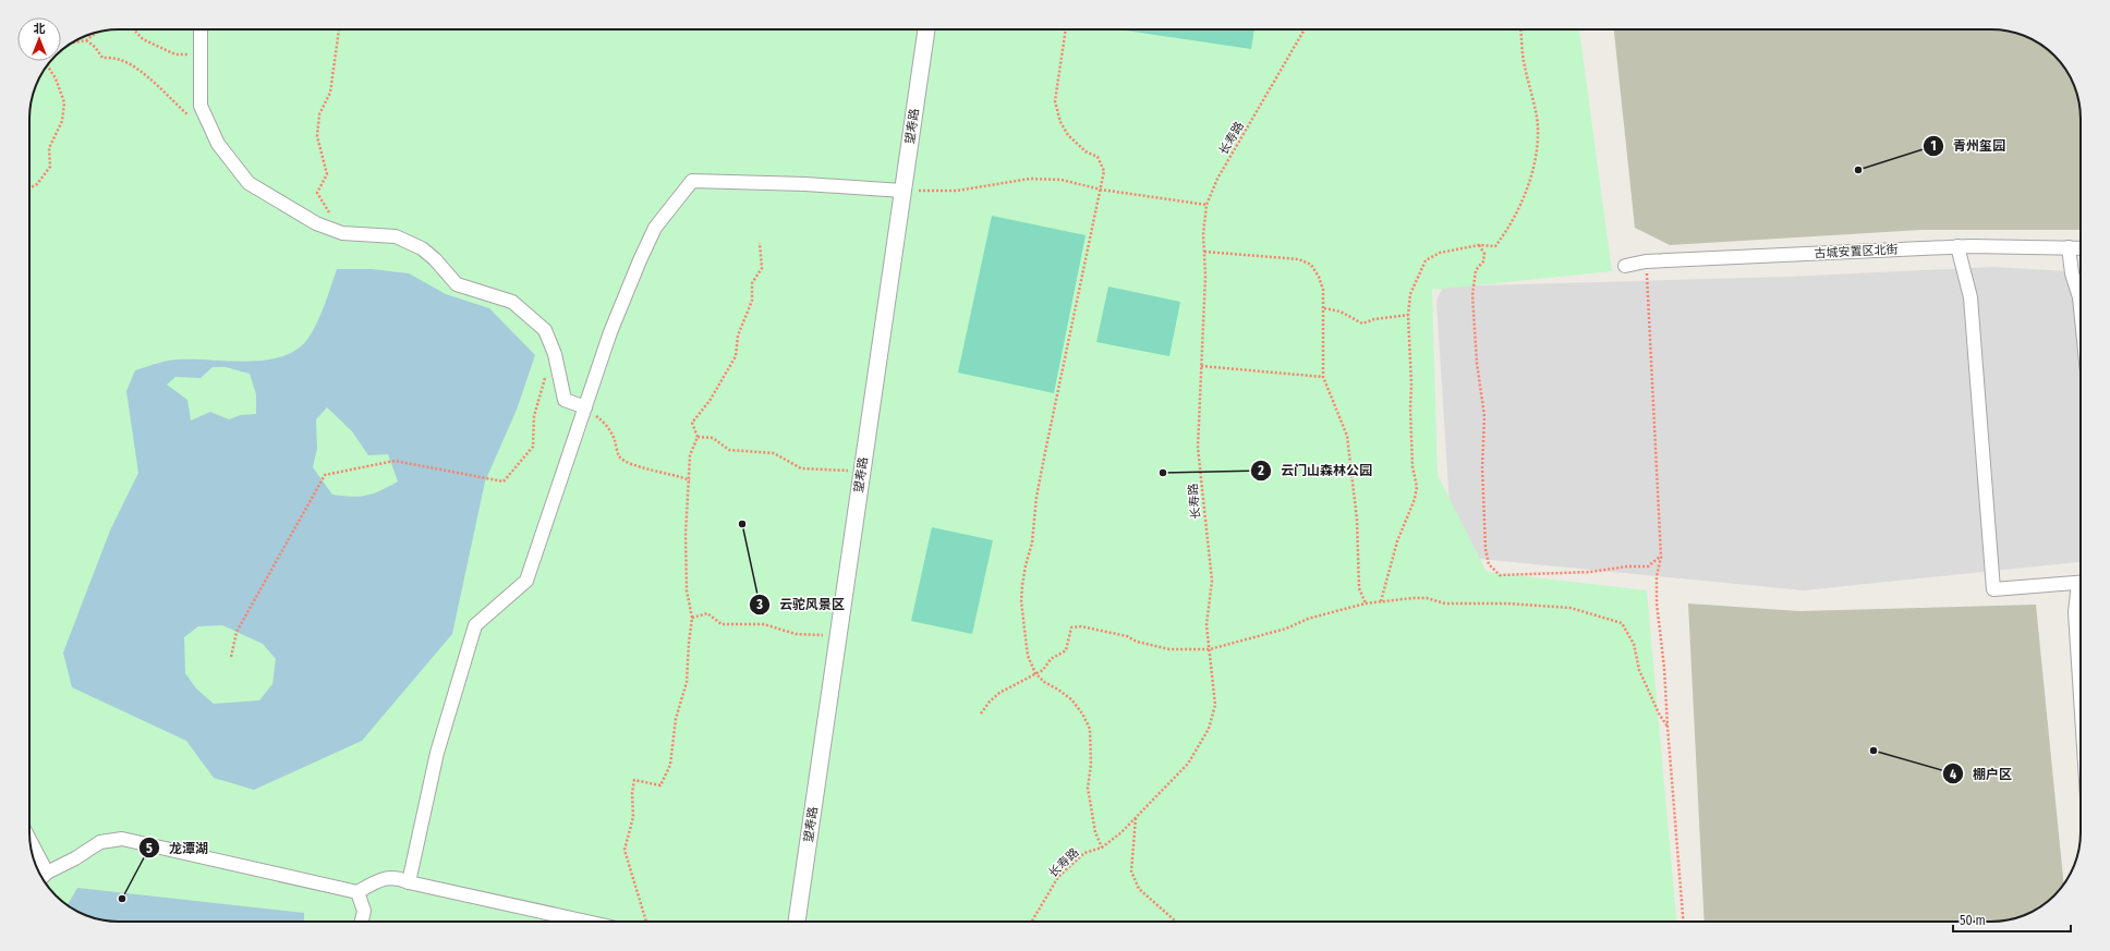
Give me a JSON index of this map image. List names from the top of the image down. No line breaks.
{"streets":{"street":["望寿路","古城安置区北街"],"path":["长寿路"]},"places":["青州玺园","云门山森林公园","云驼风景区","棚户区","龙潭湖"],"scale_bar":"50 m","north":"top"}
